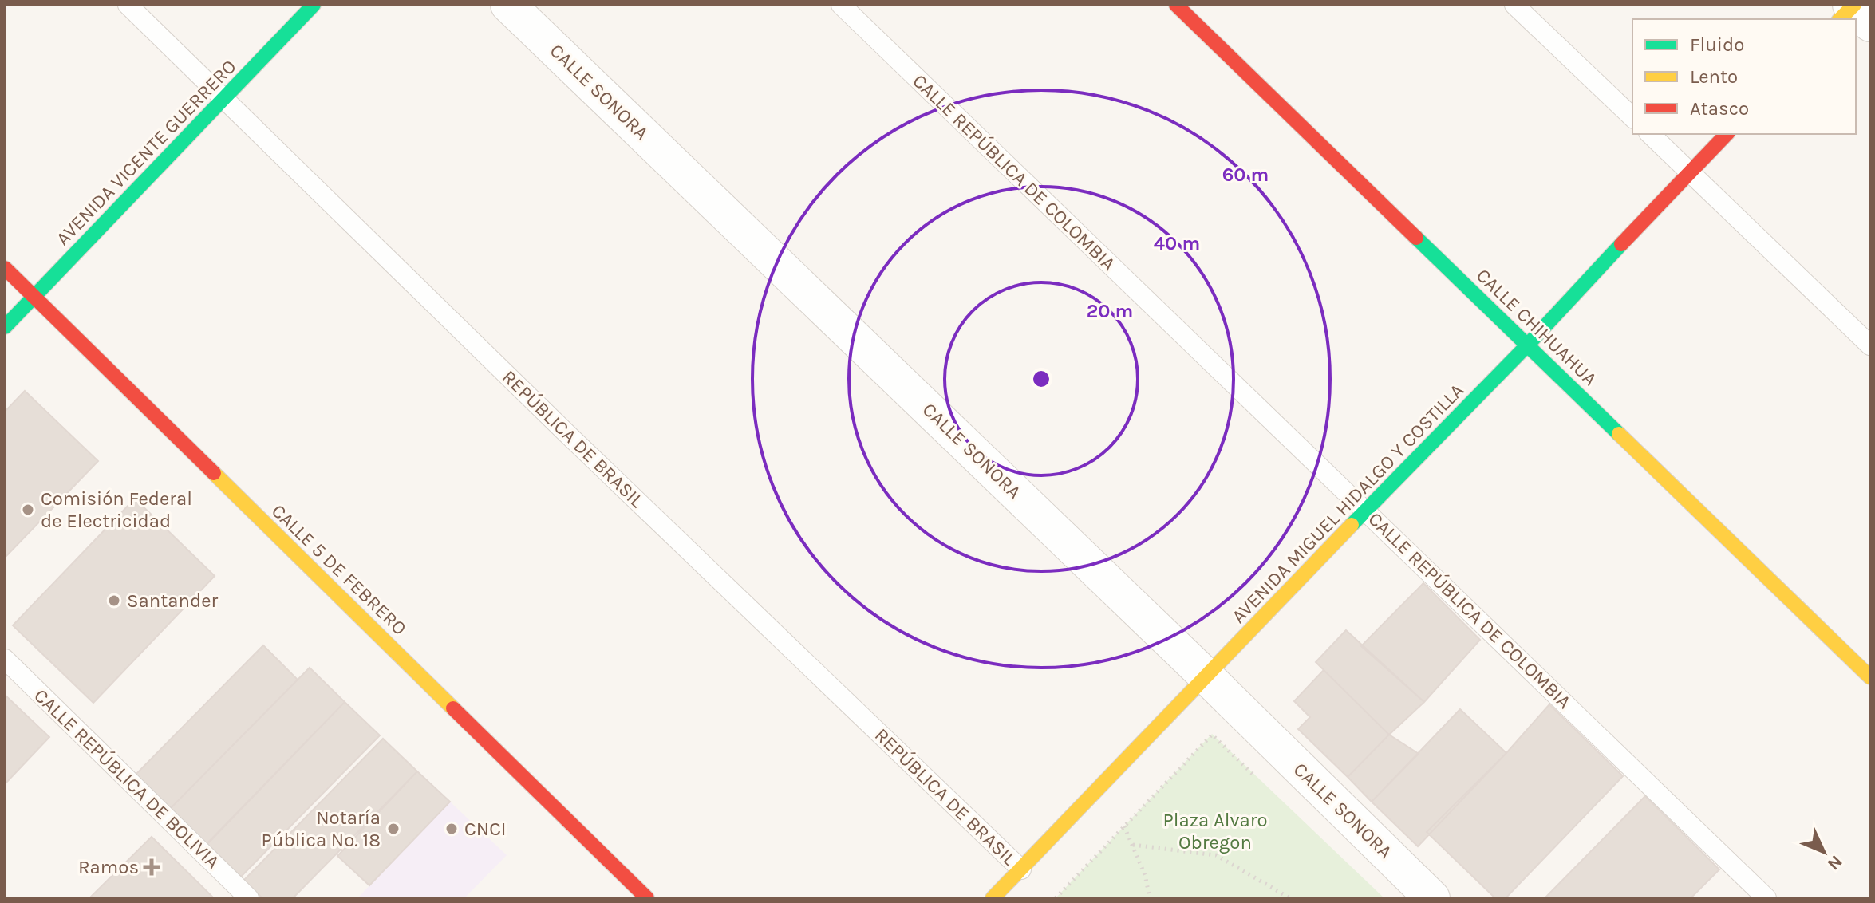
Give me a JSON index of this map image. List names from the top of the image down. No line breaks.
{"streets":{"street":["CALLE SONORA","AVENIDA VICENTE GUERRERO","CALLE CHIHUAHUA","AVENIDA MIGUEL HIDALGO Y COSTILLA","CALLE 5 DE FEBRERO"],"lane":["CALLE REPÚBLICA DE COLOMBIA","REPÚBLICA DE BRASIL","CALLE REPÚBLICA DE BOLIVIA"]},"crossings":[["CALLE SONORA","AVENIDA MIGUEL HIDALGO Y COSTILLA"],["AVENIDA VICENTE GUERRERO","REPÚBLICA DE BRASIL"],["AVENIDA VICENTE GUERRERO","CALLE 5 DE FEBRERO"],["CALLE REPÚBLICA DE COLOMBIA","AVENIDA MIGUEL HIDALGO Y COSTILLA"],["CALLE CHIHUAHUA","AVENIDA MIGUEL HIDALGO Y COSTILLA"],["REPÚBLICA DE BRASIL","AVENIDA MIGUEL HIDALGO Y COSTILLA"]],"parks":["Plaza Alvaro Obregon"],"places":{"other":["Comisión Federal de Electricidad","Santander","Notaría Pública No. 18","CNCI"],"health":["Ramos"]},"legend":["Fluido","Lento","Atasco"],"north":"bottom right","rings":["60 m","40 m","20 m"]}
